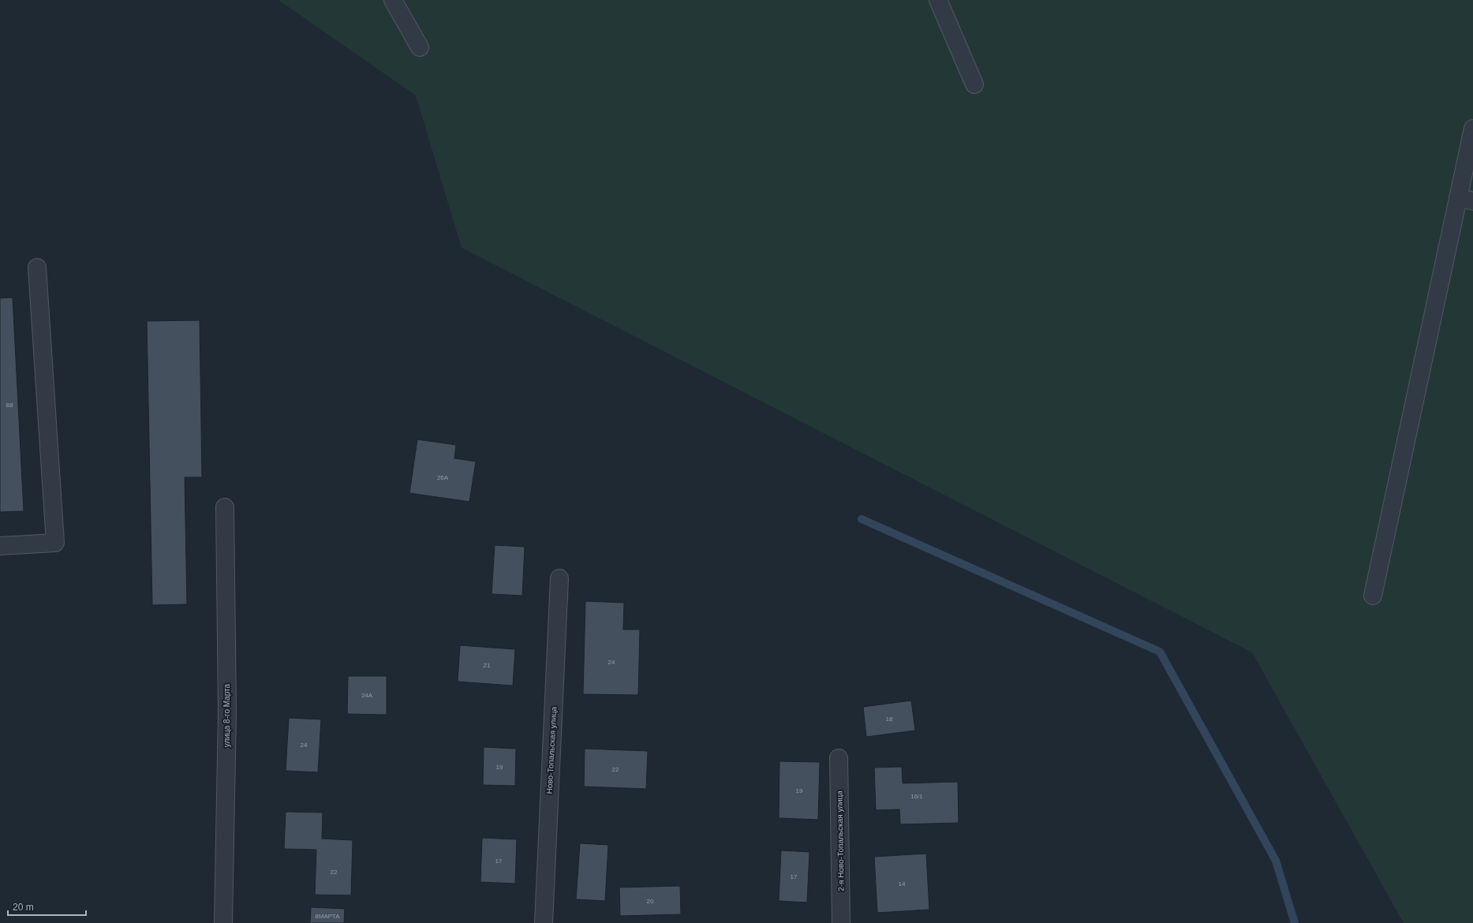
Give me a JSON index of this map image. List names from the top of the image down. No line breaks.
{"streets":{"street":["улица 8-го Марта","Ново-Топальская улица","2-я Ново-Топальская улица"]},"house_numbers":["88","26А","24","21","24А","18","24","19","22","19","16/1","17","22","17","14","20","8МАРТА"],"scale_bar":"20 m"}
